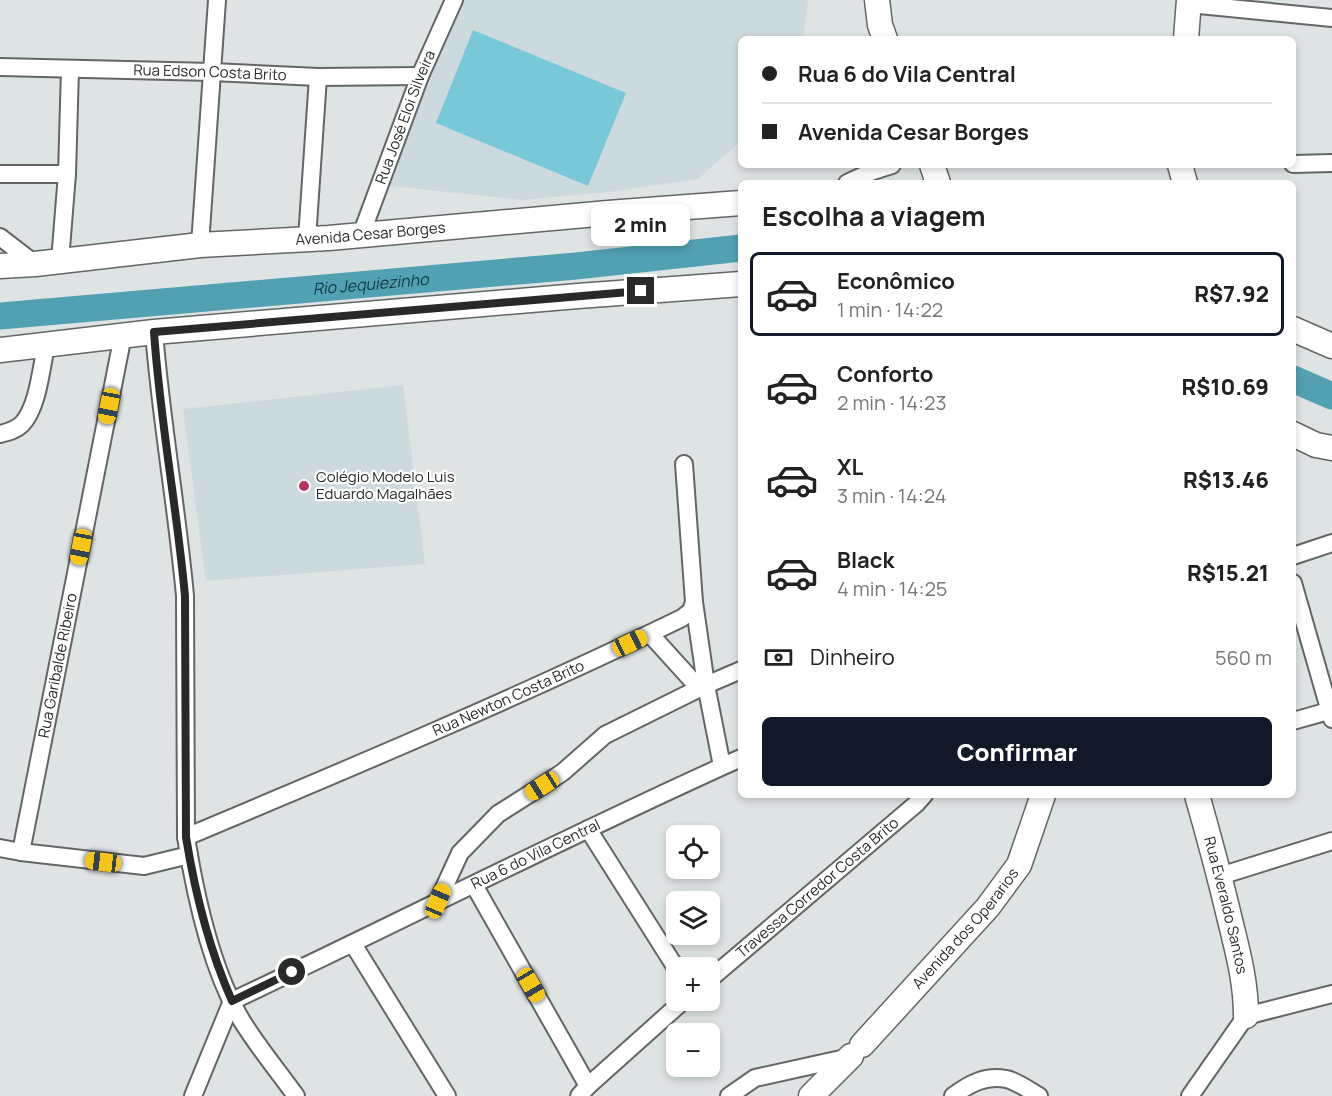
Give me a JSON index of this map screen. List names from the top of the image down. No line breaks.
{"streets":{"main road":["Avenida Cesar Borges","Rua Everaldo Santos","Avenida dos Operarios"],"street":["Rua Edson Costa Brito","Rua José Eloi Silveira","Rua Garibalde Ribeiro","Rua Newton Costa Brito","Rua 6 do Vila Central","Travessa Corredor Costa Brito"]},"crossings":[["Rua Edson Costa Brito","Rua José Eloi Silveira"],["Rua José Eloi Silveira","Avenida Cesar Borges"]],"water":["Rio Jequiezinho"],"places":["Colégio Modelo Luis Eduardo Magalhães"],"page":{"banner":["Rua 6 do Vila Central","Avenida Cesar Borges"],"heading":"Escolha a viagem","bubble":"2 min","list":[{"name":"Econômico","note":"1 min · 14:22","value":"R$7.92"},{"name":"Conforto","note":"2 min · 14:23","value":"R$10.69"},{"name":"XL","note":"3 min · 14:24","value":"R$13.46"},{"name":"Black","note":"4 min · 14:25","value":"R$15.21"}],"pay":["Dinheiro","560 m"],"buttons":"Confirmar","map_buttons":["+","−"]}}
